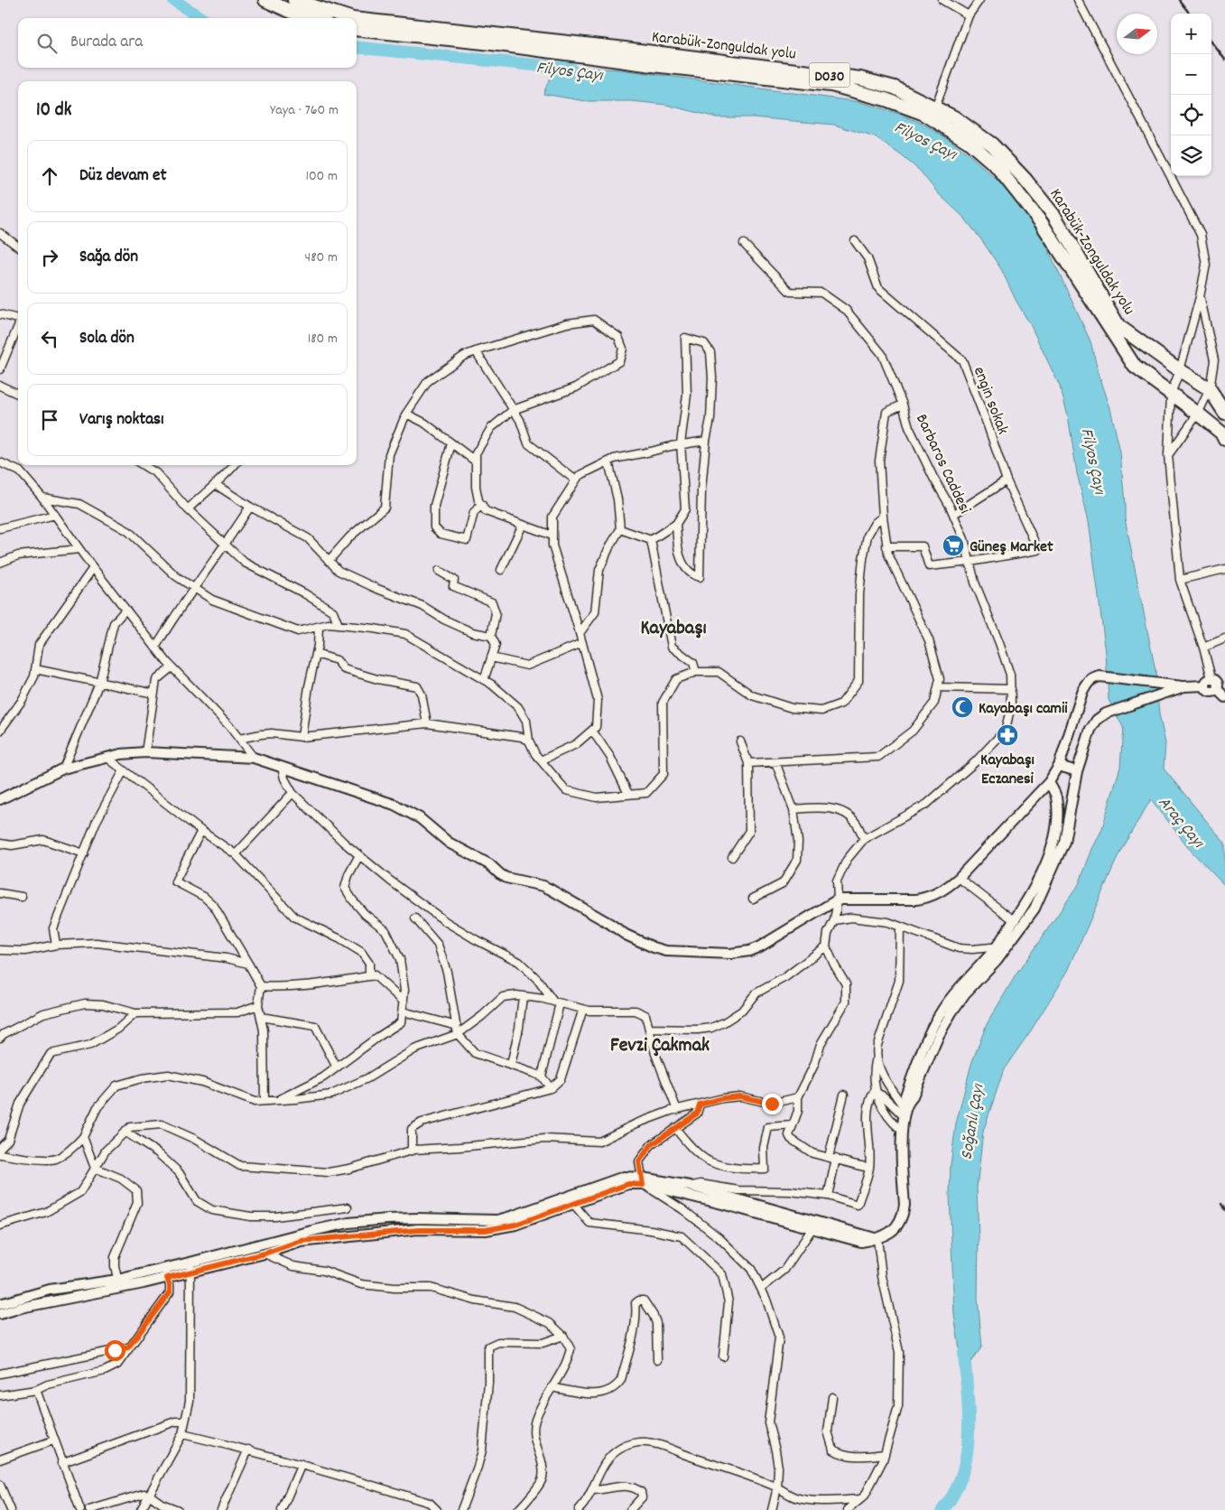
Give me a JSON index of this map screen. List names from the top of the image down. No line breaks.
{"streets":{"highway":["Karabük-Zonguldak yolu","D030"],"street":["engin sokak","Barbaros Caddesi"]},"crossings":[["engin sokak","Barbaros Caddesi"]],"districts":["Kayabaşı","Fevzi Çakmak"],"water":["Filyos Çayı","Araç Çayı","Soğanlı Çayı"],"places":{"supermarket":["Güneş Market"],"mosque":["Kayabaşı camii"],"pharmacy":["Kayabaşı Eczanesi"]},"north":"right","page":{"map_buttons":["+","−"],"search":"Burada ara","heading":["10 dk","Yaya · 760 m"],"list":[["Düz devam et","100 m"],["Sağa dön","480 m"],["Sola dön","180 m"],"Varış noktası"]}}
